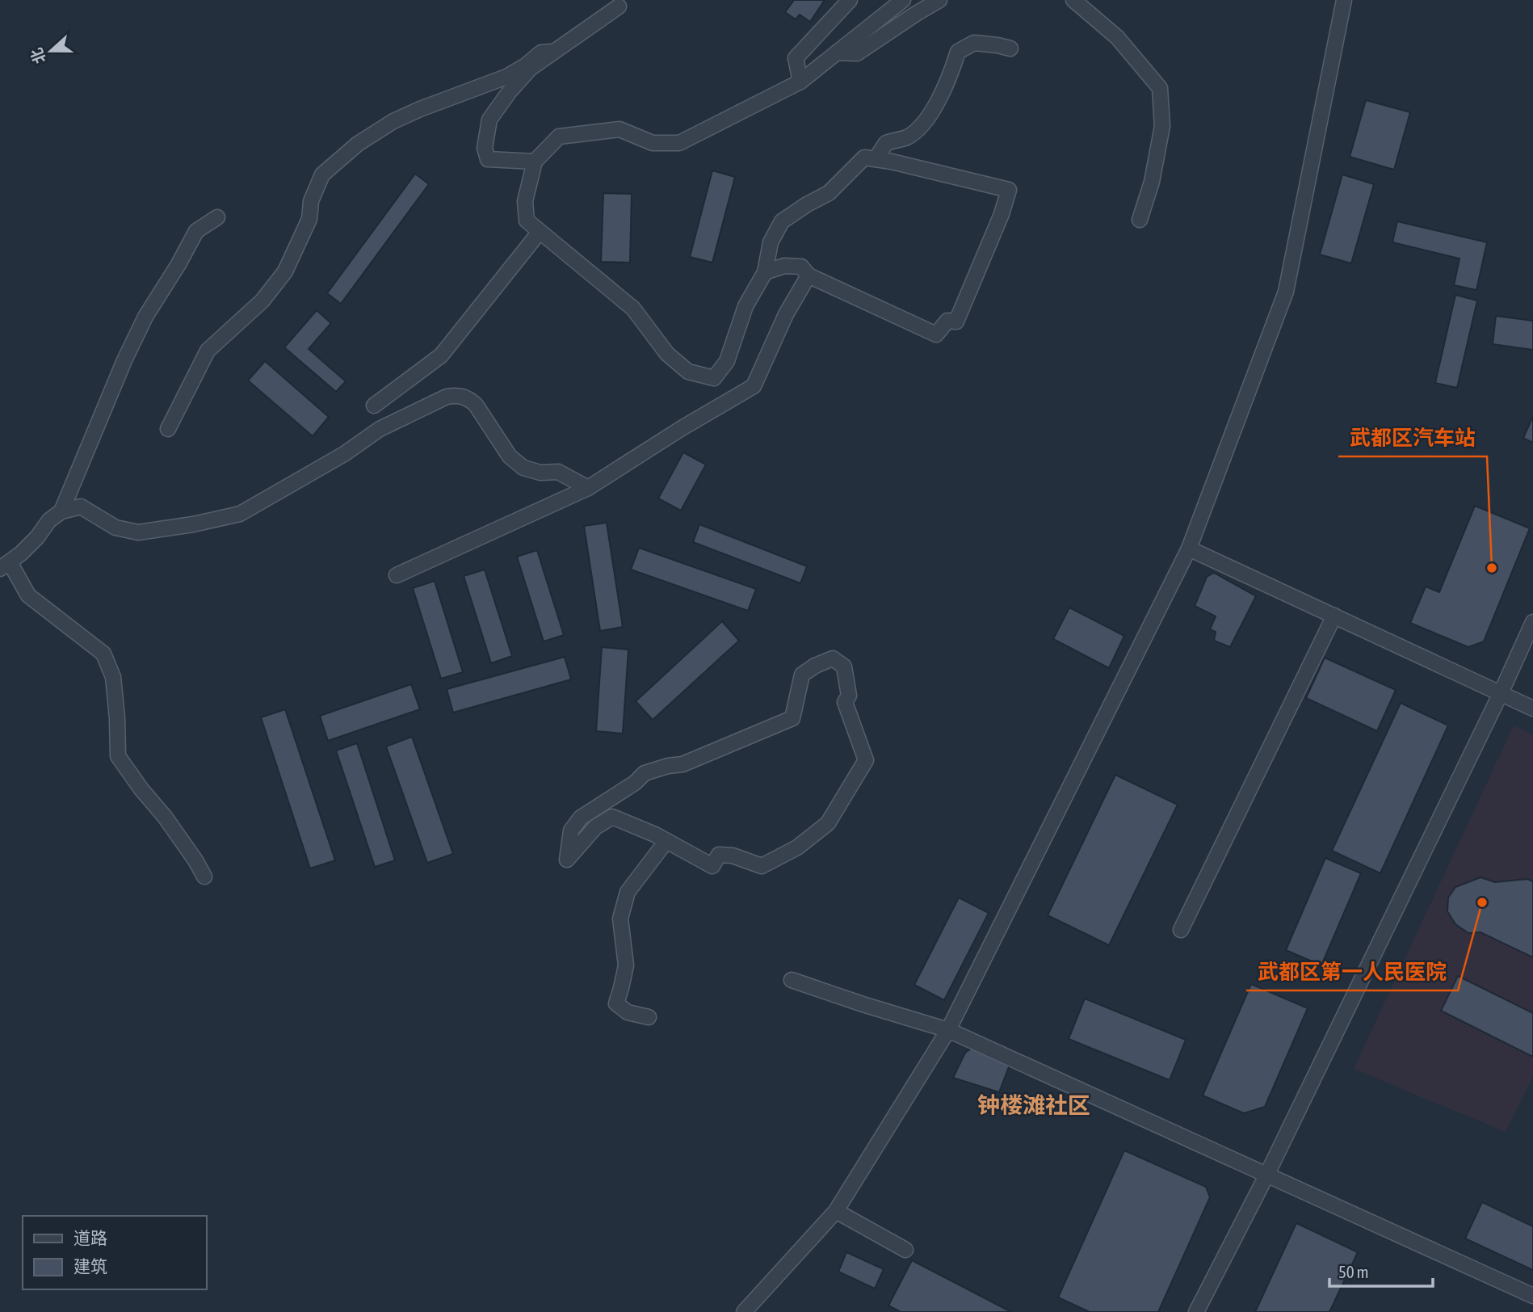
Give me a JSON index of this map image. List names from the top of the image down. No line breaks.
{"districts":["钟楼滩社区"],"places":["武都区汽车站","武都区第一人民医院"],"legend":["道路","建筑"],"scale_bar":"50 m","north":"left"}
